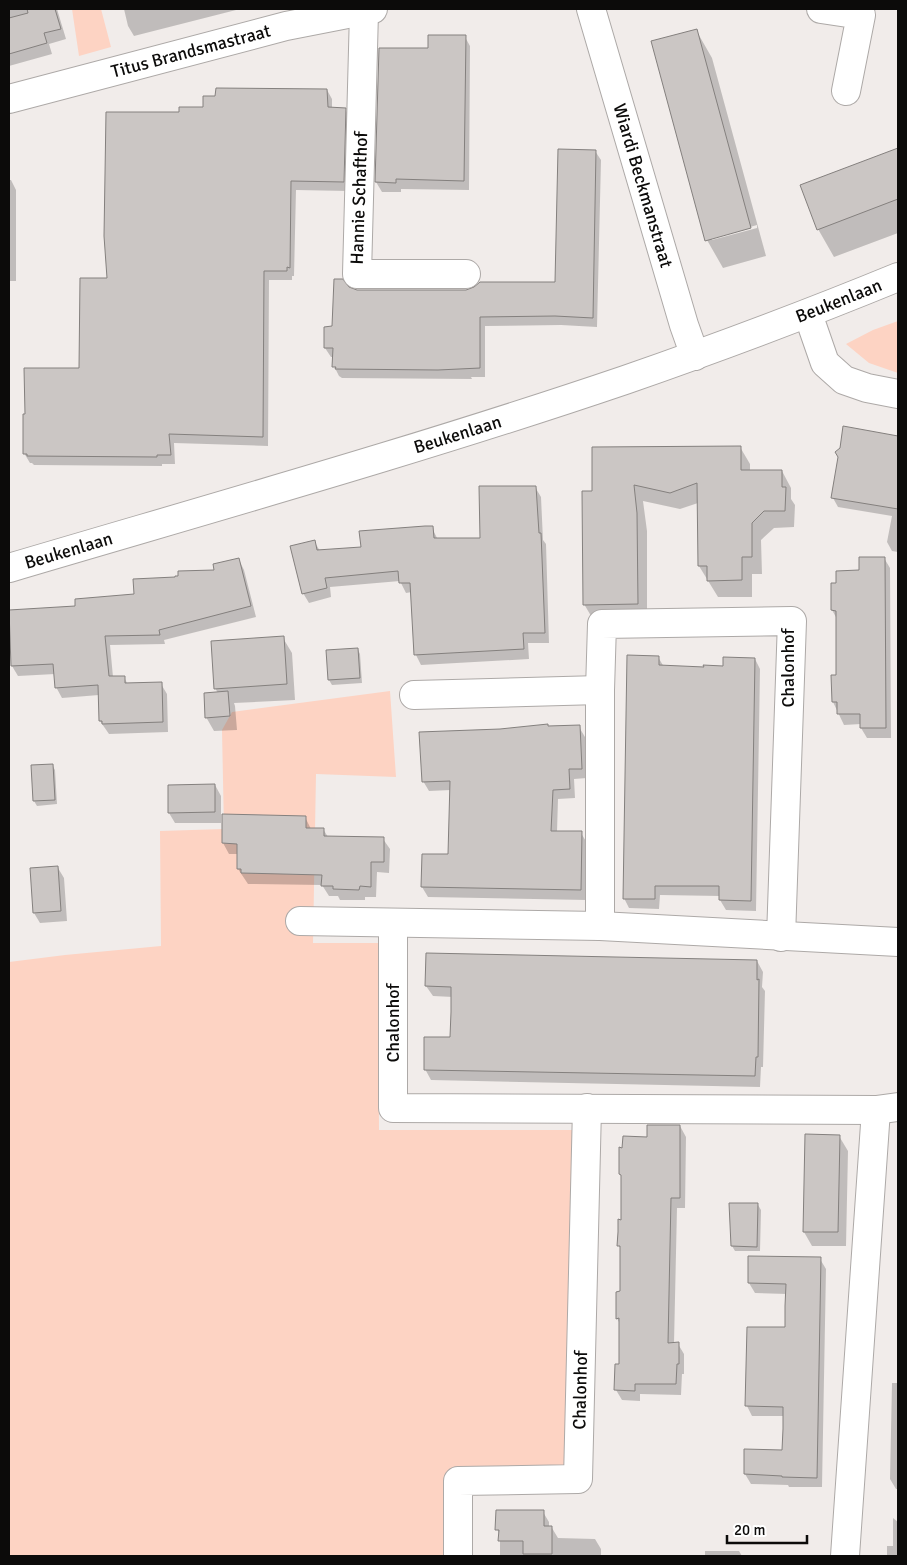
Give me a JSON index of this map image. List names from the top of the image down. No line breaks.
{"streets":{"street":["Titus Brandsmastraat","Wiardi Beckmanstraat","Hannie Schafthof","Beukenlaan","Chalonhof"]},"crossings":[["Titus Brandsmastraat","Hannie Schafthof"],["Wiardi Beckmanstraat","Beukenlaan"]],"scale_bar":"20 m"}
